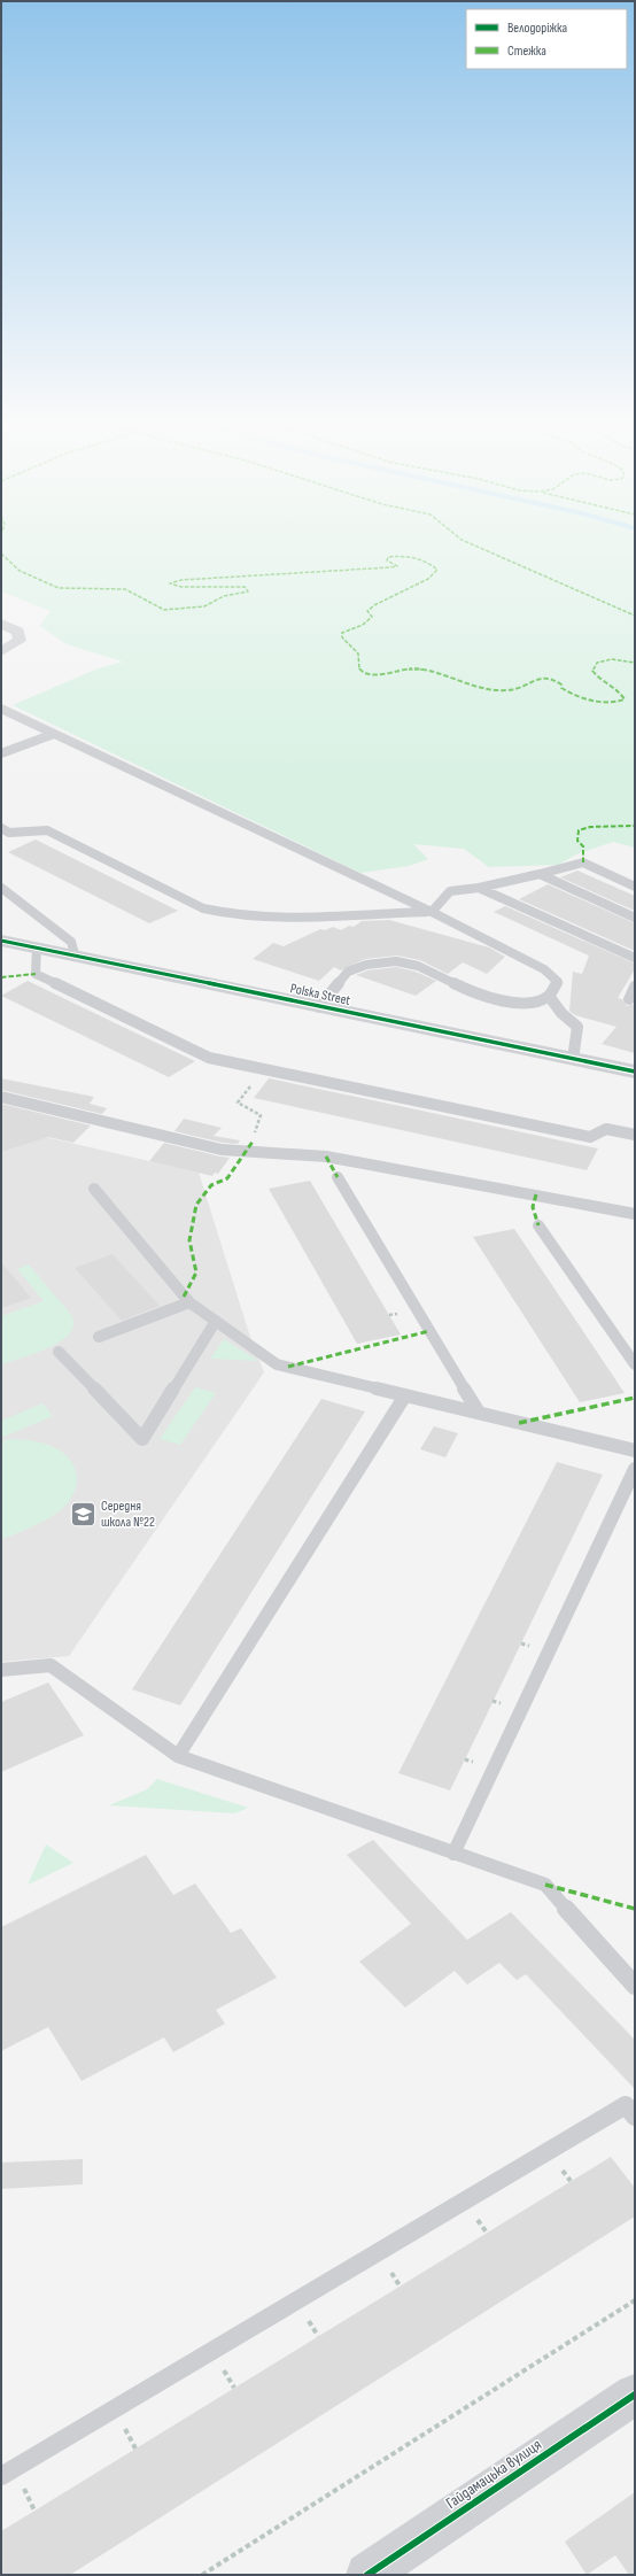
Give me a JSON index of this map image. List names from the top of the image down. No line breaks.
{"streets":{"street":["Polska Street","Гайдамацька вулиця"]},"places":{"school or university":["Середня школа №22"]},"legend":["Велодоріжка","Стежка"]}
